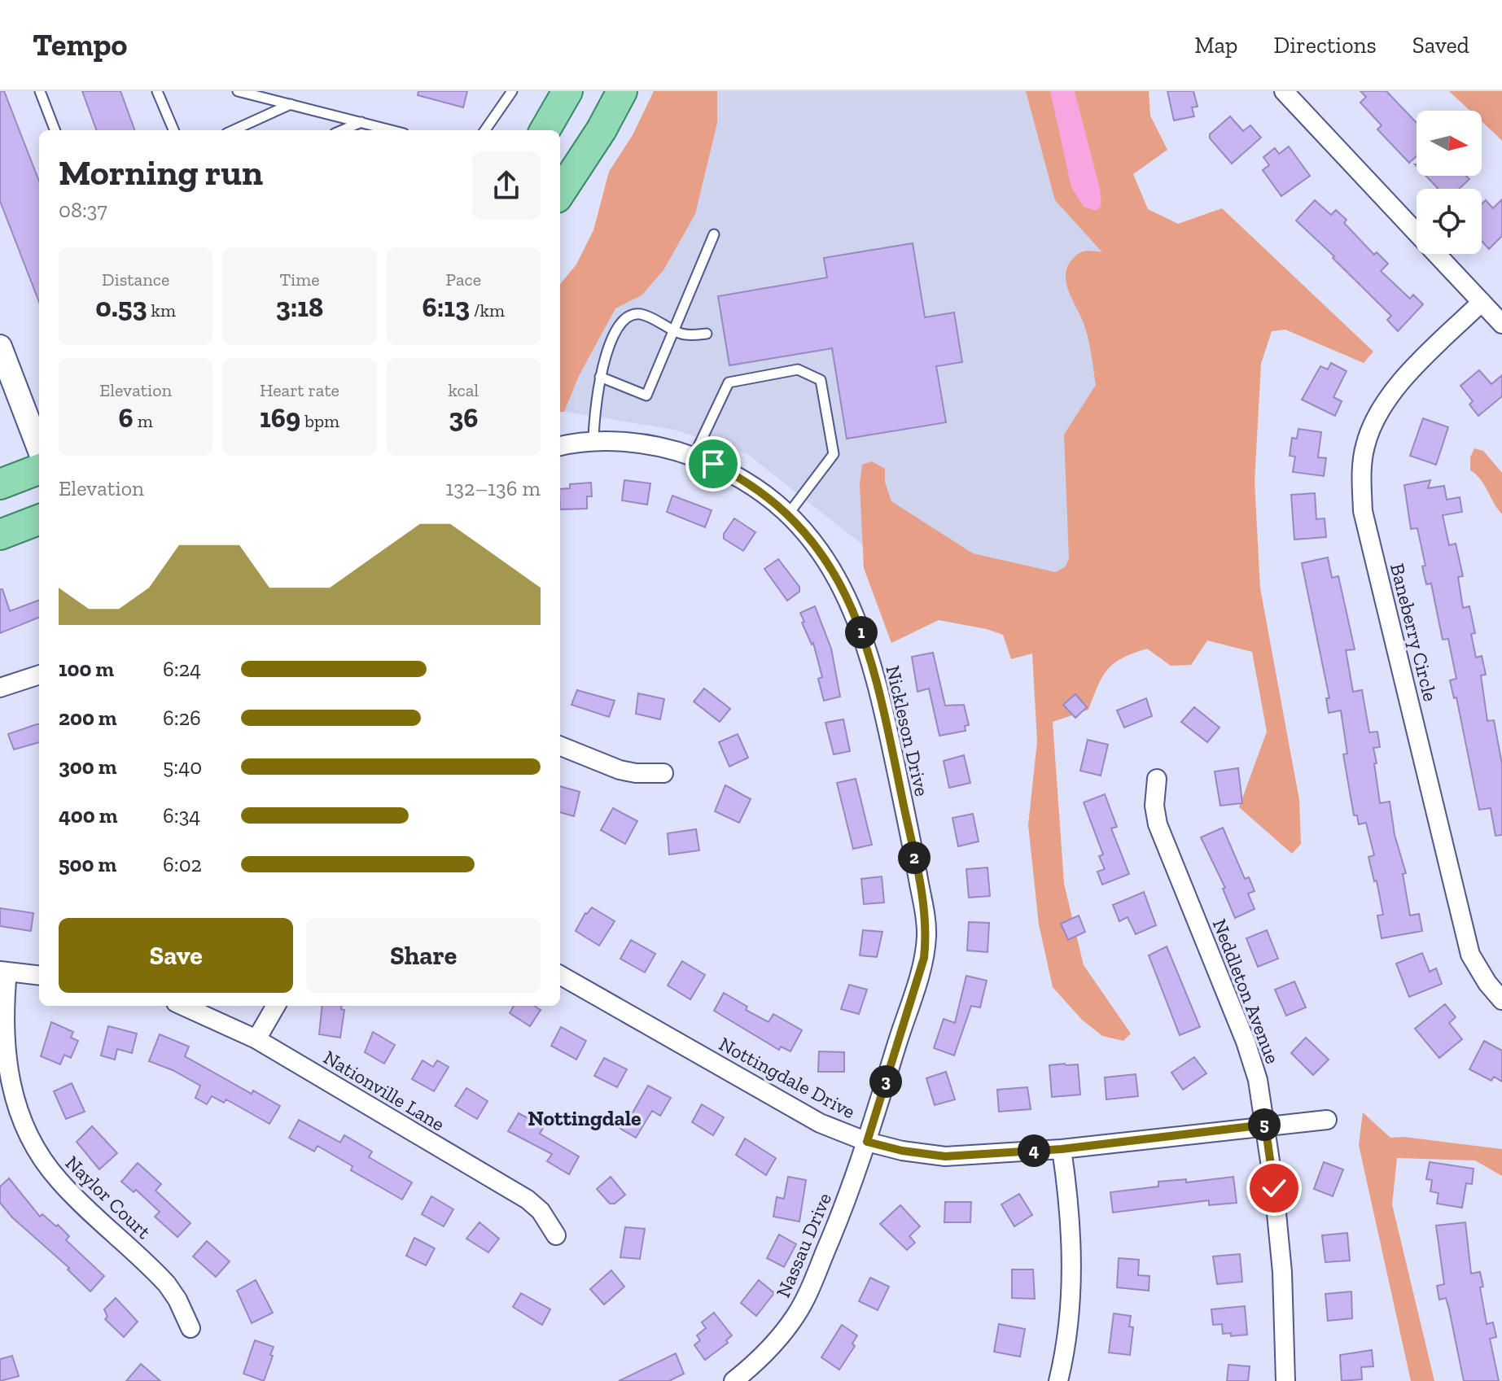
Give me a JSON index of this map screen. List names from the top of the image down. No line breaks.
{"streets":{"street":["Baneberry Circle","Nickleson Drive","Neddleton Avenue","Nottingdale Drive","Nationville Lane","Naylor Court","Nassau Drive"]},"crossings":[["Nickleson Drive","Nottingdale Drive"],["Nickleson Drive","Nassau Drive"],["Neddleton Avenue","Nottingdale Drive"],["Nottingdale Drive","Nassau Drive"]],"districts":["Nottingdale"],"north":"right","page":{"header":"Tempo","nav":["Map","Directions","Saved"],"heading":["Morning run","08:37"],"stats":[["Distance","0.53 km"],["Time","3:18"],["Pace","6:13 /km"],["Elevation","6 m"],["Heart rate","169 bpm"],["kcal","36"]],"chart":["Elevation","132–136 m"],"pins":["1","2","3","5","4"],"list":[{"name":"100 m","note":"6:24"},{"name":"200 m","note":"6:26"},{"name":"300 m","note":"5:40"},{"name":"400 m","note":"6:34"},{"name":"500 m","note":"6:02"}],"buttons":["Save","Share"]}}
